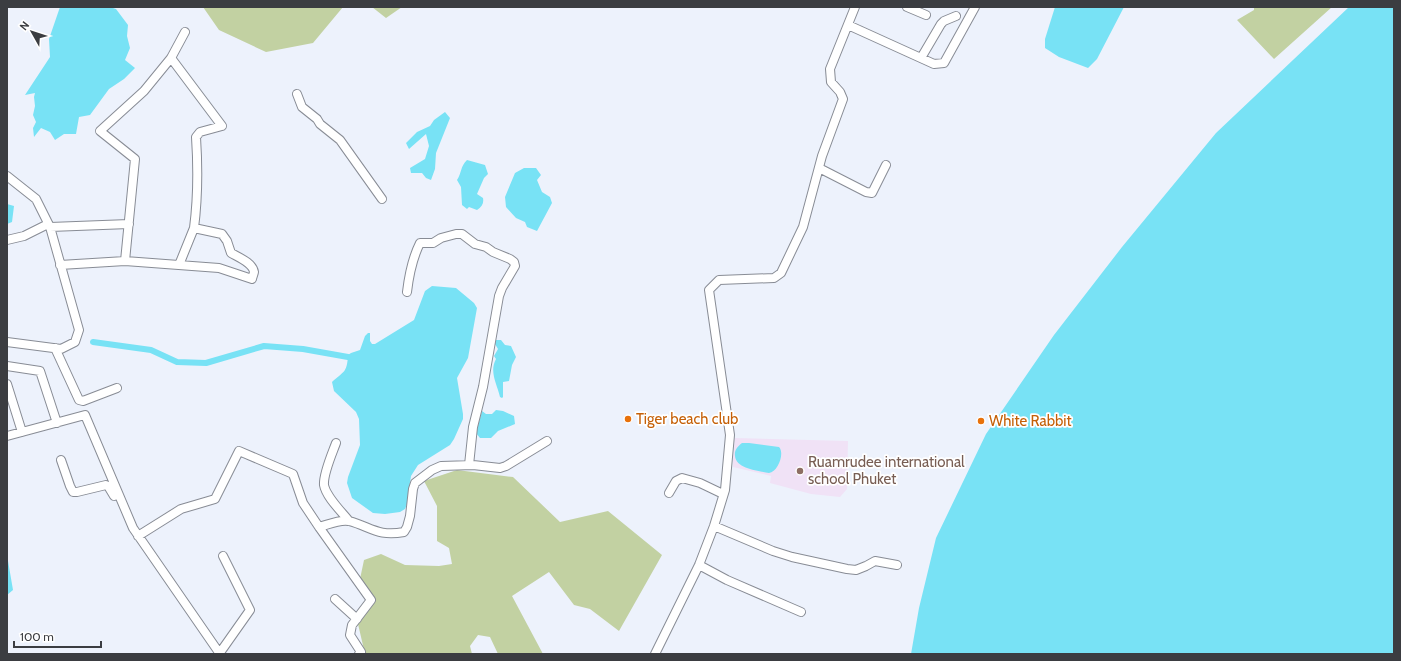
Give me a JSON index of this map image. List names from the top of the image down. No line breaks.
{"places":["Tiger beach club","White Rabbit","Ruamrudee international school Phuket"],"scale_bar":"100 m","north":"top left"}
